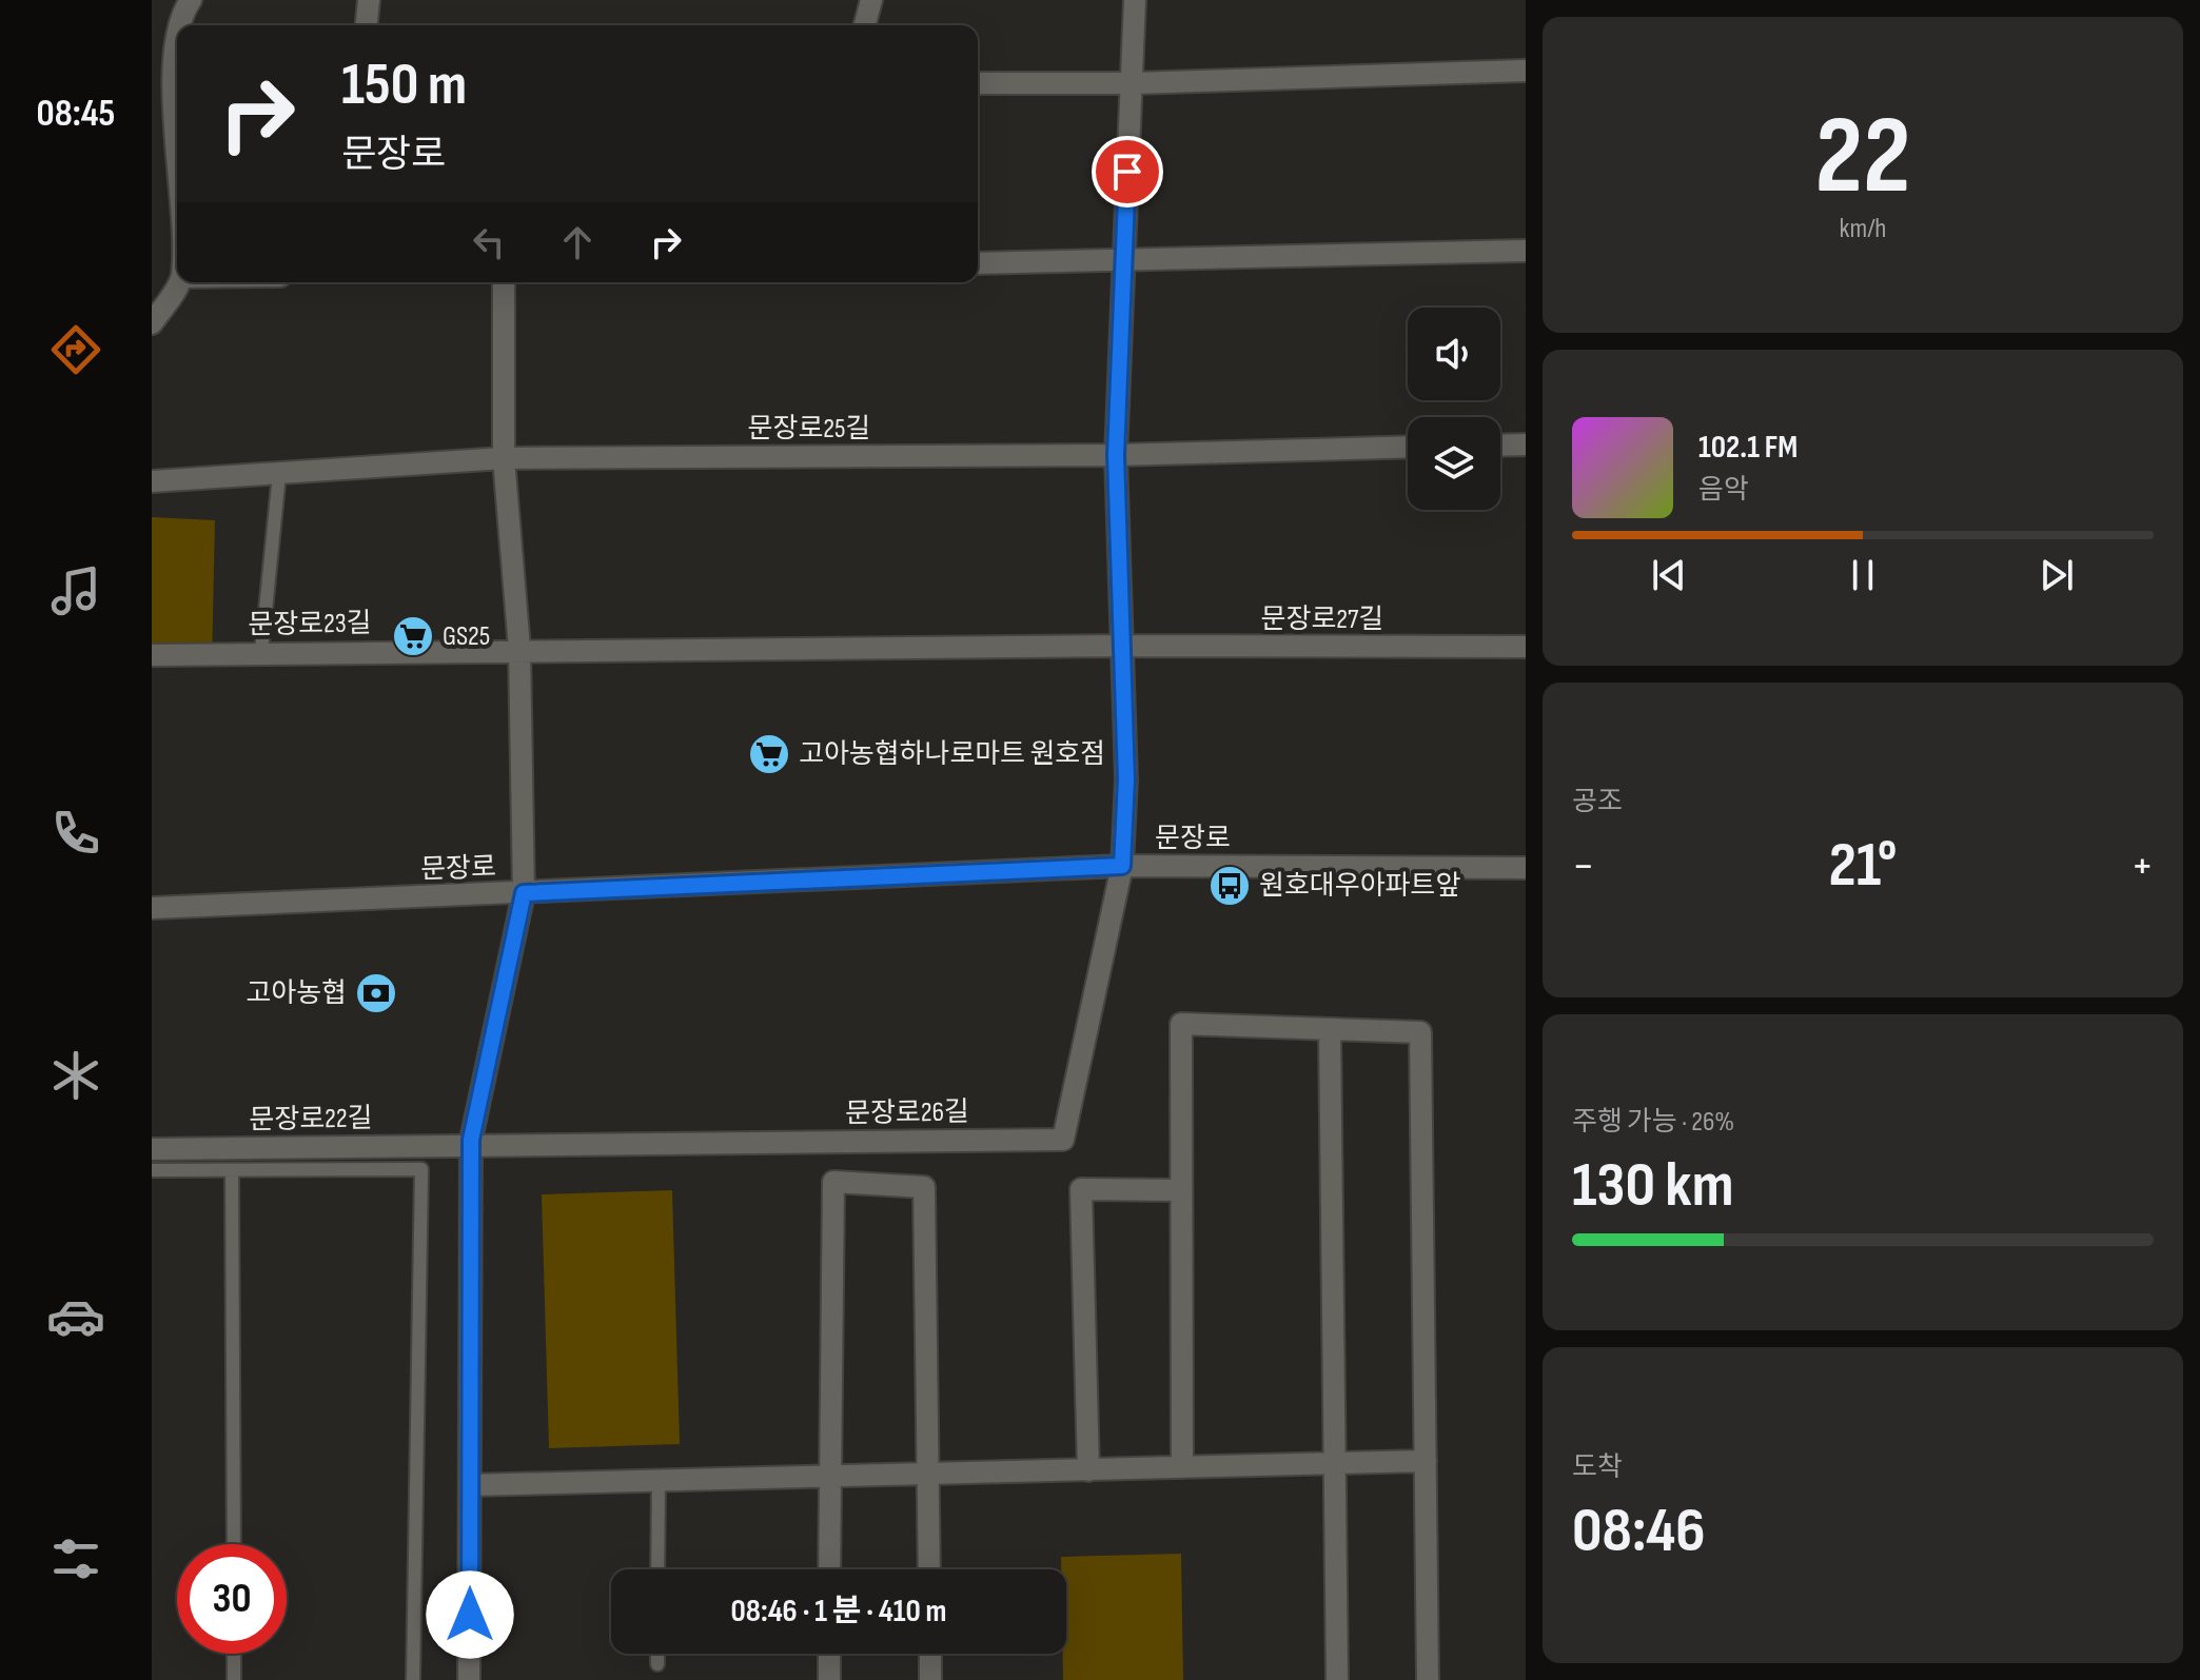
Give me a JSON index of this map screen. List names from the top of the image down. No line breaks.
{"streets":{"street":["문장로25길","문장로27길","문장로23길","문장로","문장로26길","문장로22길"]},"crossings":[["문장로","문장로26길"],["문장로26길","문장로22길"]],"places":{"supermarket":["GS25","고아농협하나로마트 원호점"],"bus stop":["원호대우아파트앞"],"bank":["고아농협"]},"page":{"tabs":"08:45","tile":[["22","km/h"],"공조",["주행 가능 · 26%","130 km"],["도착","08:46"]],"turn":["150 m","문장로"],"song":["102.1 FM","음악"],"heat":["−","21°","+"],"limit":"30","trip":"08:46 · 1 분 · 410 m"}}
